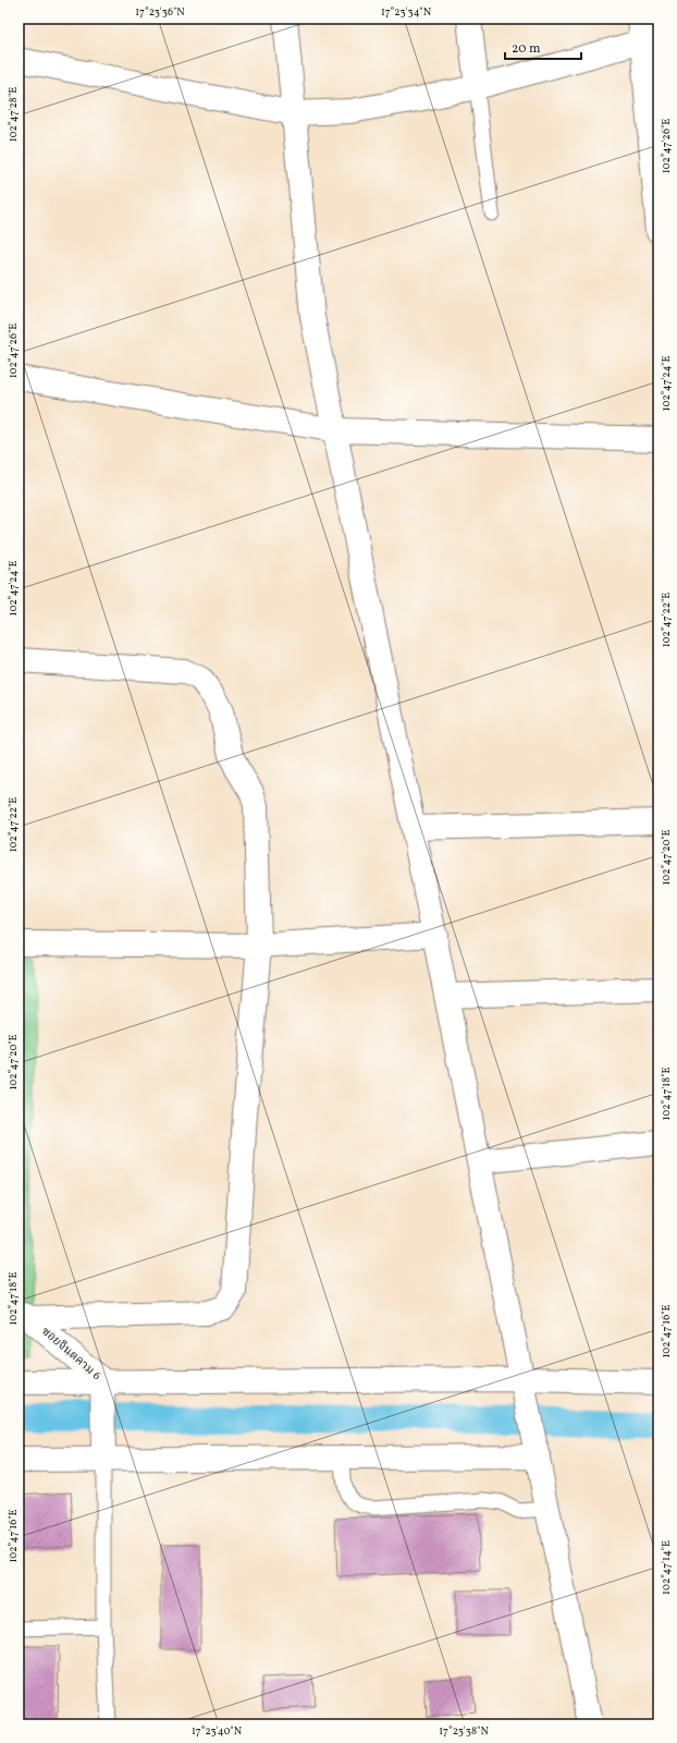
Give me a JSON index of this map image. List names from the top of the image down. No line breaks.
{"streets":{"street":["ซอยจินตคาม 6"]},"scale_bar":"20 m","coordinates":["17°23'36\"N","17°23'34\"N","102°47'28\"E","102°47'26\"E","102°47'24\"E","102°47'22\"E","102°47'20\"E","102°47'18\"E","102°47'16\"E","102°47'14\"E","17°23'40\"N","17°23'38\"N"]}
